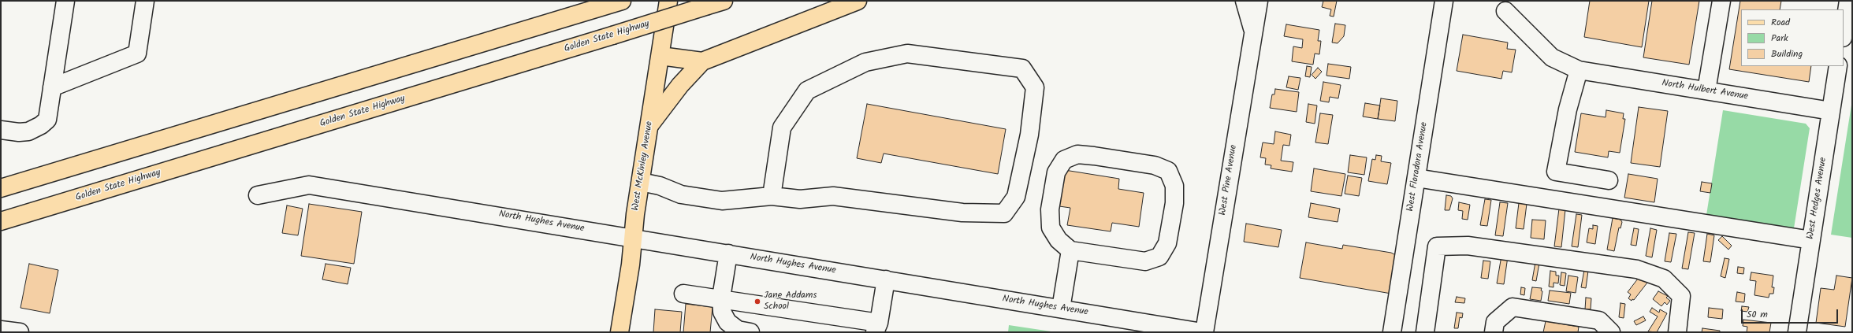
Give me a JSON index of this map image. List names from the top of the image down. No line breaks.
{"streets":{"main road":["Golden State Highway","West McKinley Avenue"],"street":["North Hulbert Avenue","West Floradora Avenue","West Pine Avenue","West Hedges Avenue","North Hughes Avenue"]},"crossings":[["North Hulbert Avenue","West Hedges Avenue"],["West McKinley Avenue","North Hughes Avenue"],["West Pine Avenue","North Hughes Avenue"]],"places":["Jane Addams School"],"legend":["Road","Park","Building"],"scale_bar":"50 m"}
